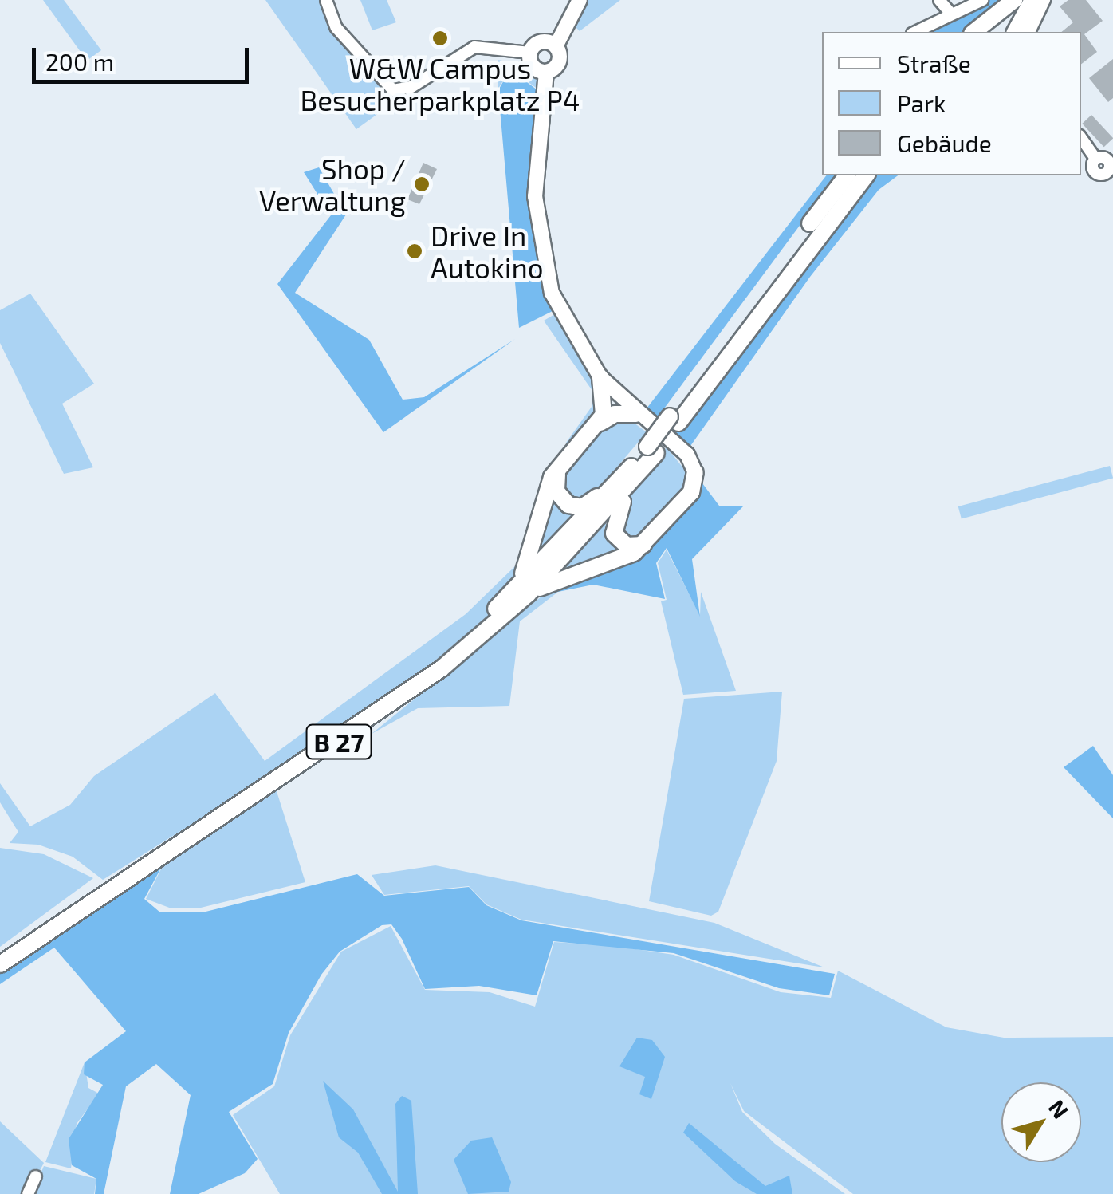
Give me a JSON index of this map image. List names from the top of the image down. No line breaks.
{"streets":{"highway":["B 27"]},"places":["W&W Campus Besucherparkplatz P4","Shop / Verwaltung","Drive In Autokino"],"legend":["Straße","Park","Gebäude"],"scale_bar":"200 m","north":"top right"}
